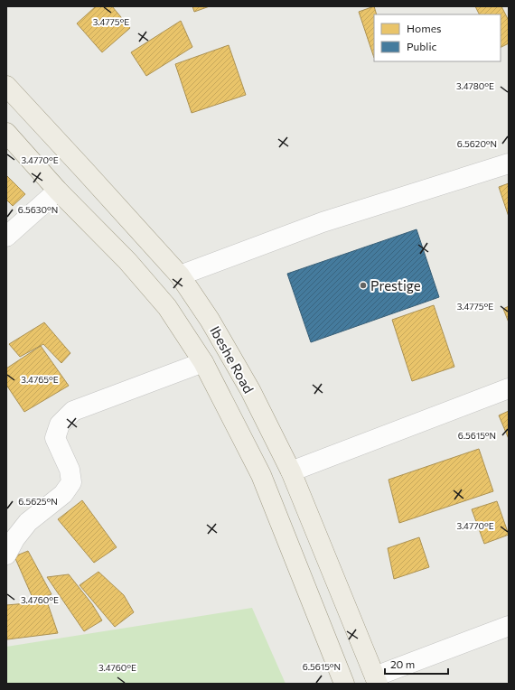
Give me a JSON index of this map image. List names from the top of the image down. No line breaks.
{"streets":{"main road":["Ibeshe Road"]},"places":["Prestige"],"legend":["Homes","Public"],"scale_bar":"20 m","coordinates":["3.4775°E","3.4780°E","6.5620°N","3.4770°E","6.5630°N","3.4765°E","6.5615°N","6.5625°N","3.4760°E"]}
